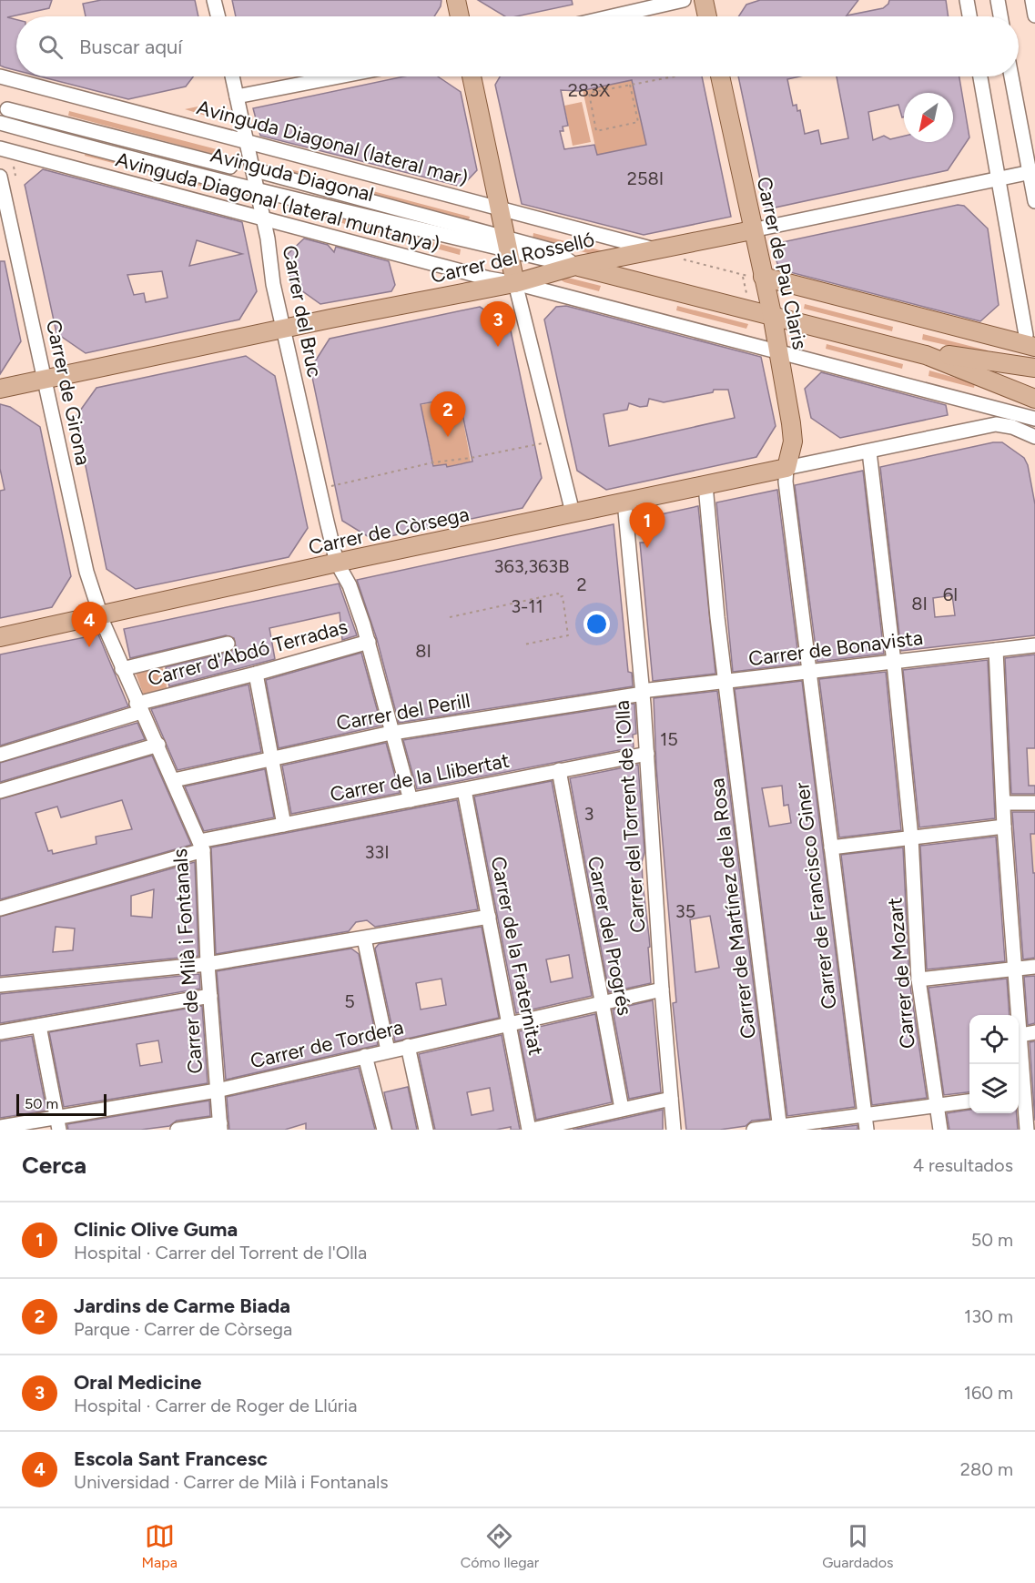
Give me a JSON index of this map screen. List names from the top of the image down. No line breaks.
{"streets":{"main road":["Avinguda Diagonal","Carrer del Rosselló","Carrer de Pau Claris","Carrer de Còrsega"],"street":["Avinguda Diagonal (lateral mar)","Avinguda Diagonal (lateral muntanya)","Carrer del Bruc","Carrer de Girona","Carrer de Bonavista","Carrer d'Abdó Terradas","Carrer del Perill","Carrer de la Llibertat","Carrer del Torrent de l'Olla","Carrer de Francisco Giner","Carrer de Martínez de la Rosa","Carrer del Progrés","Carrer de la Fraternitat","Carrer de Milà i Fontanals","Carrer de Mozart","Carrer de Tordera"]},"crossings":[["Avinguda Diagonal (lateral mar)","Carrer del Rosselló"],["Avinguda Diagonal (lateral mar)","Carrer del Bruc"],["Avinguda Diagonal","Carrer del Rosselló"],["Avinguda Diagonal","Carrer de Pau Claris"],["Avinguda Diagonal","Carrer del Bruc"],["Avinguda Diagonal (lateral muntanya)","Carrer del Rosselló"],["Avinguda Diagonal (lateral muntanya)","Carrer de Pau Claris"],["Avinguda Diagonal (lateral muntanya)","Carrer del Bruc"],["Carrer del Rosselló","Carrer de Pau Claris"],["Carrer del Rosselló","Carrer del Bruc"],["Carrer del Rosselló","Carrer de Girona"],["Carrer de Pau Claris","Carrer de Còrsega"],["Carrer de Pau Claris","Carrer de Francisco Giner"],["Carrer del Bruc","Carrer de Còrsega"],["Carrer del Bruc","Carrer d'Abdó Terradas"],["Carrer del Bruc","Carrer del Perill"],["Carrer del Bruc","Carrer de la Llibertat"],["Carrer de Girona","Carrer de Còrsega"],["Carrer de Girona","Carrer de Milà i Fontanals"],["Carrer de Còrsega","Carrer del Torrent de l'Olla"],["Carrer de Còrsega","Carrer de Francisco Giner"],["Carrer de Còrsega","Carrer de Martínez de la Rosa"],["Carrer de Còrsega","Carrer de Milà i Fontanals"],["Carrer de Bonavista","Carrer del Perill"],["Carrer de Bonavista","Carrer del Torrent de l'Olla"],["Carrer de Bonavista","Carrer de Francisco Giner"],["Carrer de Bonavista","Carrer de Martínez de la Rosa"],["Carrer de Bonavista","Carrer de Mozart"],["Carrer d'Abdó Terradas","Carrer de Milà i Fontanals"],["Carrer del Perill","Carrer del Torrent de l'Olla"],["Carrer del Perill","Carrer de Milà i Fontanals"],["Carrer de la Llibertat","Carrer del Torrent de l'Olla"],["Carrer de la Llibertat","Carrer del Progrés"],["Carrer de la Llibertat","Carrer de la Fraternitat"],["Carrer de la Llibertat","Carrer de Milà i Fontanals"],["Carrer del Torrent de l'Olla","Carrer de Tordera"],["Carrer del Progrés","Carrer de Tordera"],["Carrer de la Fraternitat","Carrer de Tordera"],["Carrer de Milà i Fontanals","Carrer de Tordera"]],"house_numbers":["283X","258I","363,363B","2","6I","8I","3-11","8I","15","3","33I","35","5"],"scale_bar":"50 m","north":"bottom left","page":{"search":"Buscar aquí","pins":["3","2","1","4"],"scale":"50 m","heading":["Cerca","4 resultados"],"list":[{"mark":"1","name":"Clinic Olive Guma","note":"Hospital · Carrer del Torrent de l'Olla","value":"50 m"},{"mark":"2","name":"Jardins de Carme Biada","note":"Parque · Carrer de Còrsega","value":"130 m"},{"mark":"3","name":"Oral Medicine","note":"Hospital · Carrer de Roger de Llúria","value":"160 m"},{"mark":"4","name":"Escola Sant Francesc","note":"Universidad · Carrer de Milà i Fontanals","value":"280 m"}],"nav":["Mapa","Cómo llegar","Guardados"]}}
